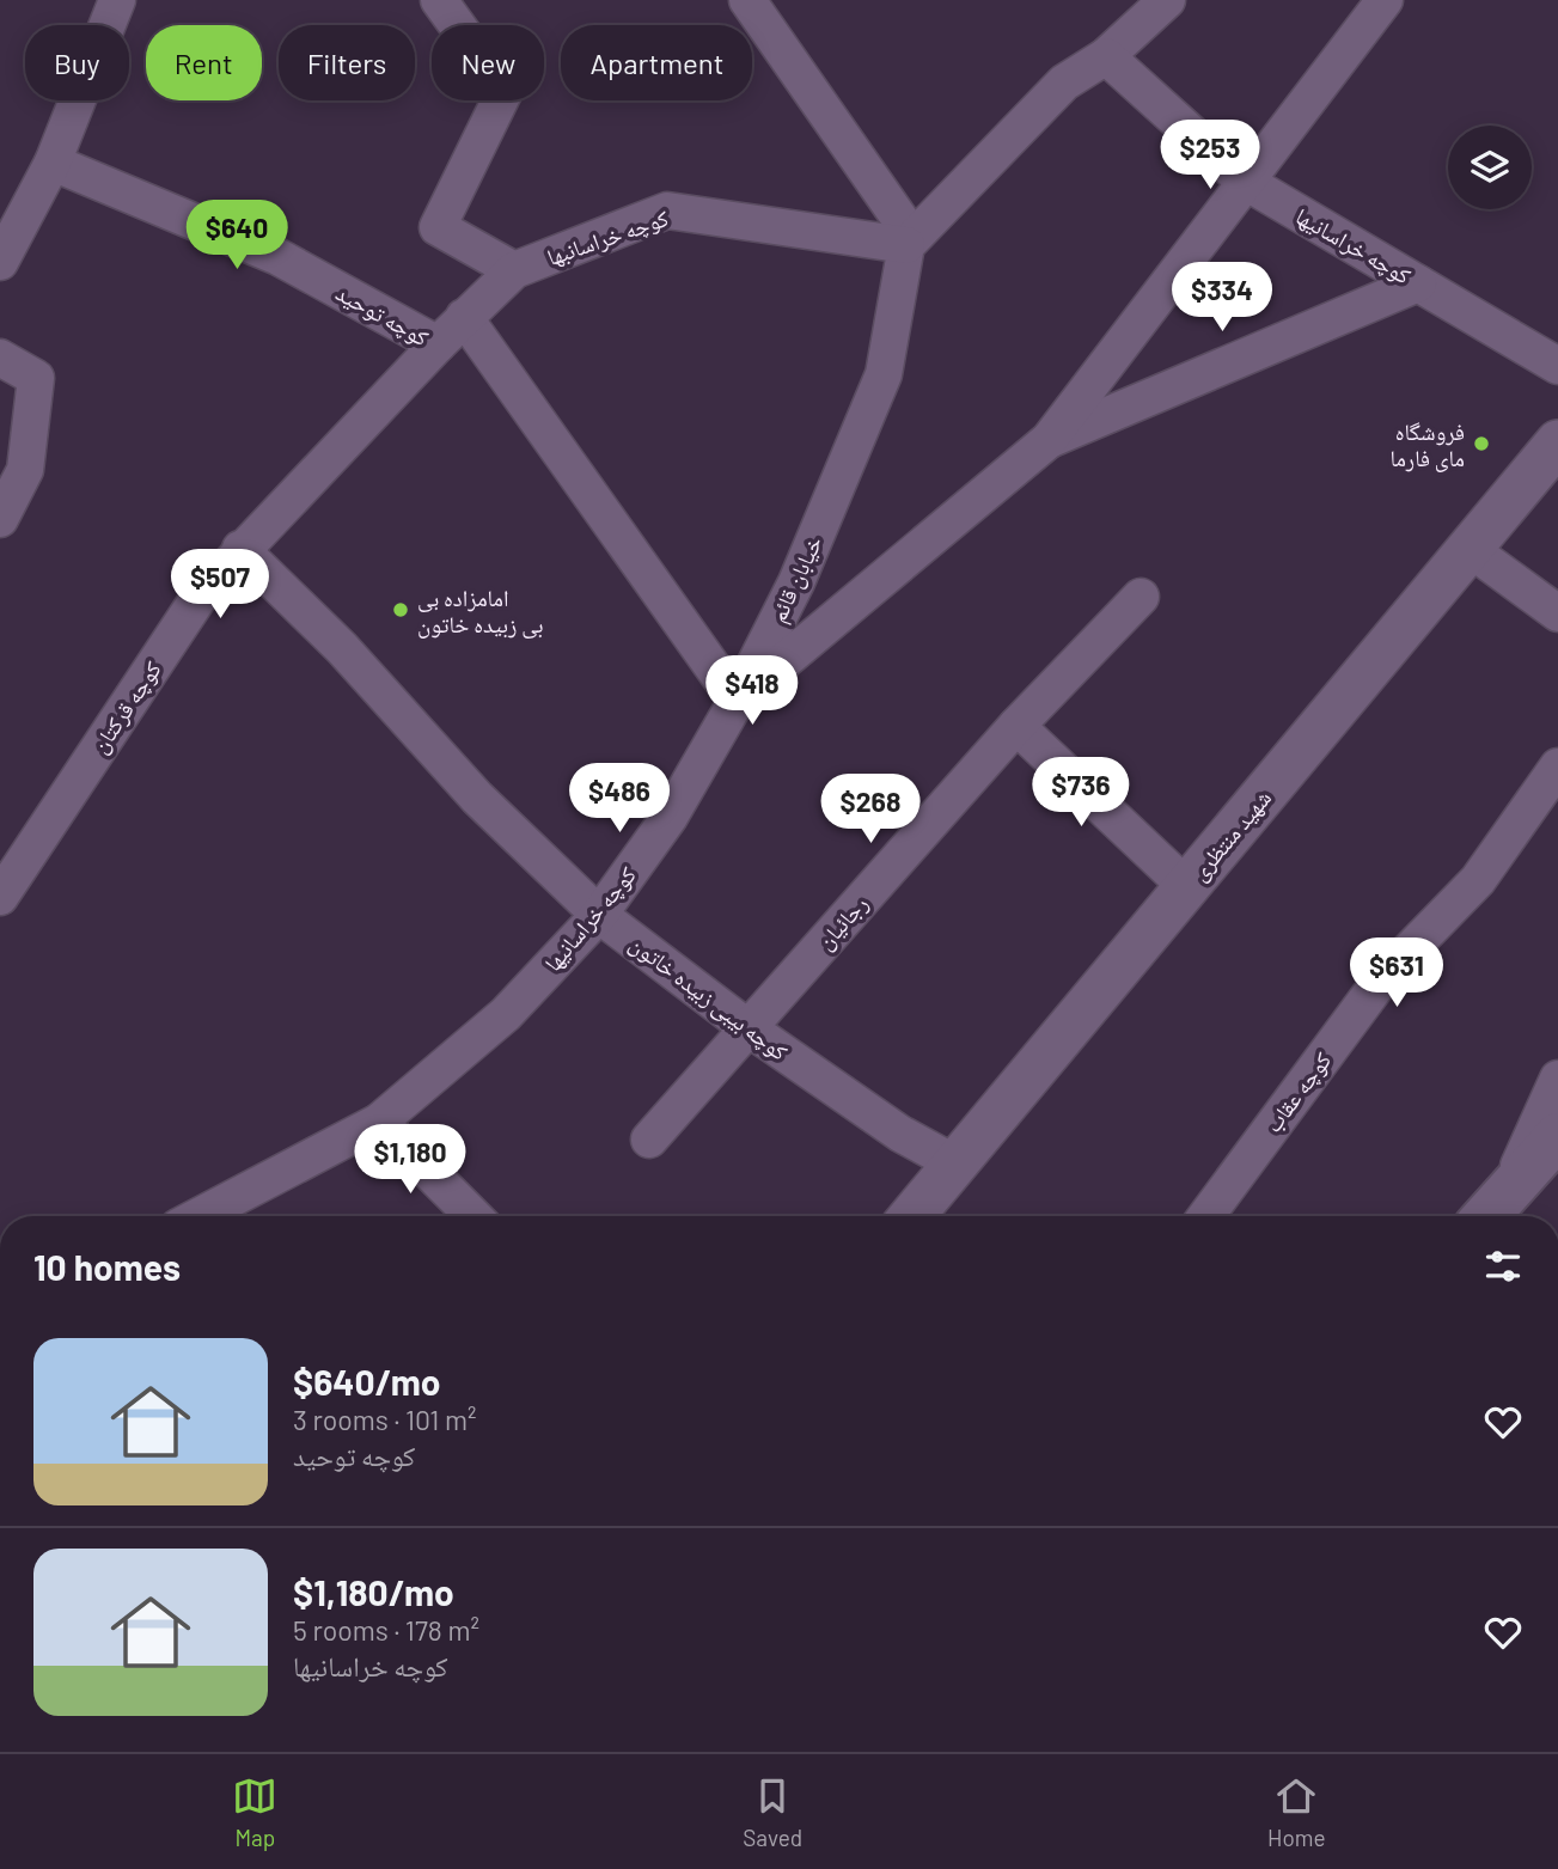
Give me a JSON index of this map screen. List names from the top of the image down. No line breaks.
{"streets":{"street":["کوچه خراسانبها","کوچه خراسانیها","کوچه توحید","خیابان قائم","کوچه قرکتان","شهید منتظری","رجائیان","کوچه بیبی زبیده خاتون","کوچه عقاب"]},"crossings":[["کوچه خراسانبها","کوچه توحید"],["کوچه خراسانبها","خیابان قائم"],["کوچه خراسانبها","کوچه قرکتان"],["کوچه خراسانیها","خیابان قائم"],["کوچه خراسانیها","کوچه بیبی زبیده خاتون"],["کوچه توحید","کوچه قرکتان"],["کوچه قرکتان","کوچه بیبی زبیده خاتون"],["شهید منتظری","کوچه بیبی زبیده خاتون"],["رجائیان","کوچه بیبی زبیده خاتون"]],"places":["فروشگاه مای فارما","امامزاده بی بی زبیده خاتون"],"page":{"chip":["Buy","Rent","Filters","New","Apartment"],"price":["$253","$640","$334","$507","$418","$736","$486","$268","$631","$1,180"],"heading":"10 homes","list":[{"name":"$640/mo","note":"3 rooms · 101 m² · کوچه توحید"},{"name":"$1,180/mo","note":"5 rooms · 178 m² · کوچه خراسانیها"}],"tabs":["Map","Saved","Home"]}}
